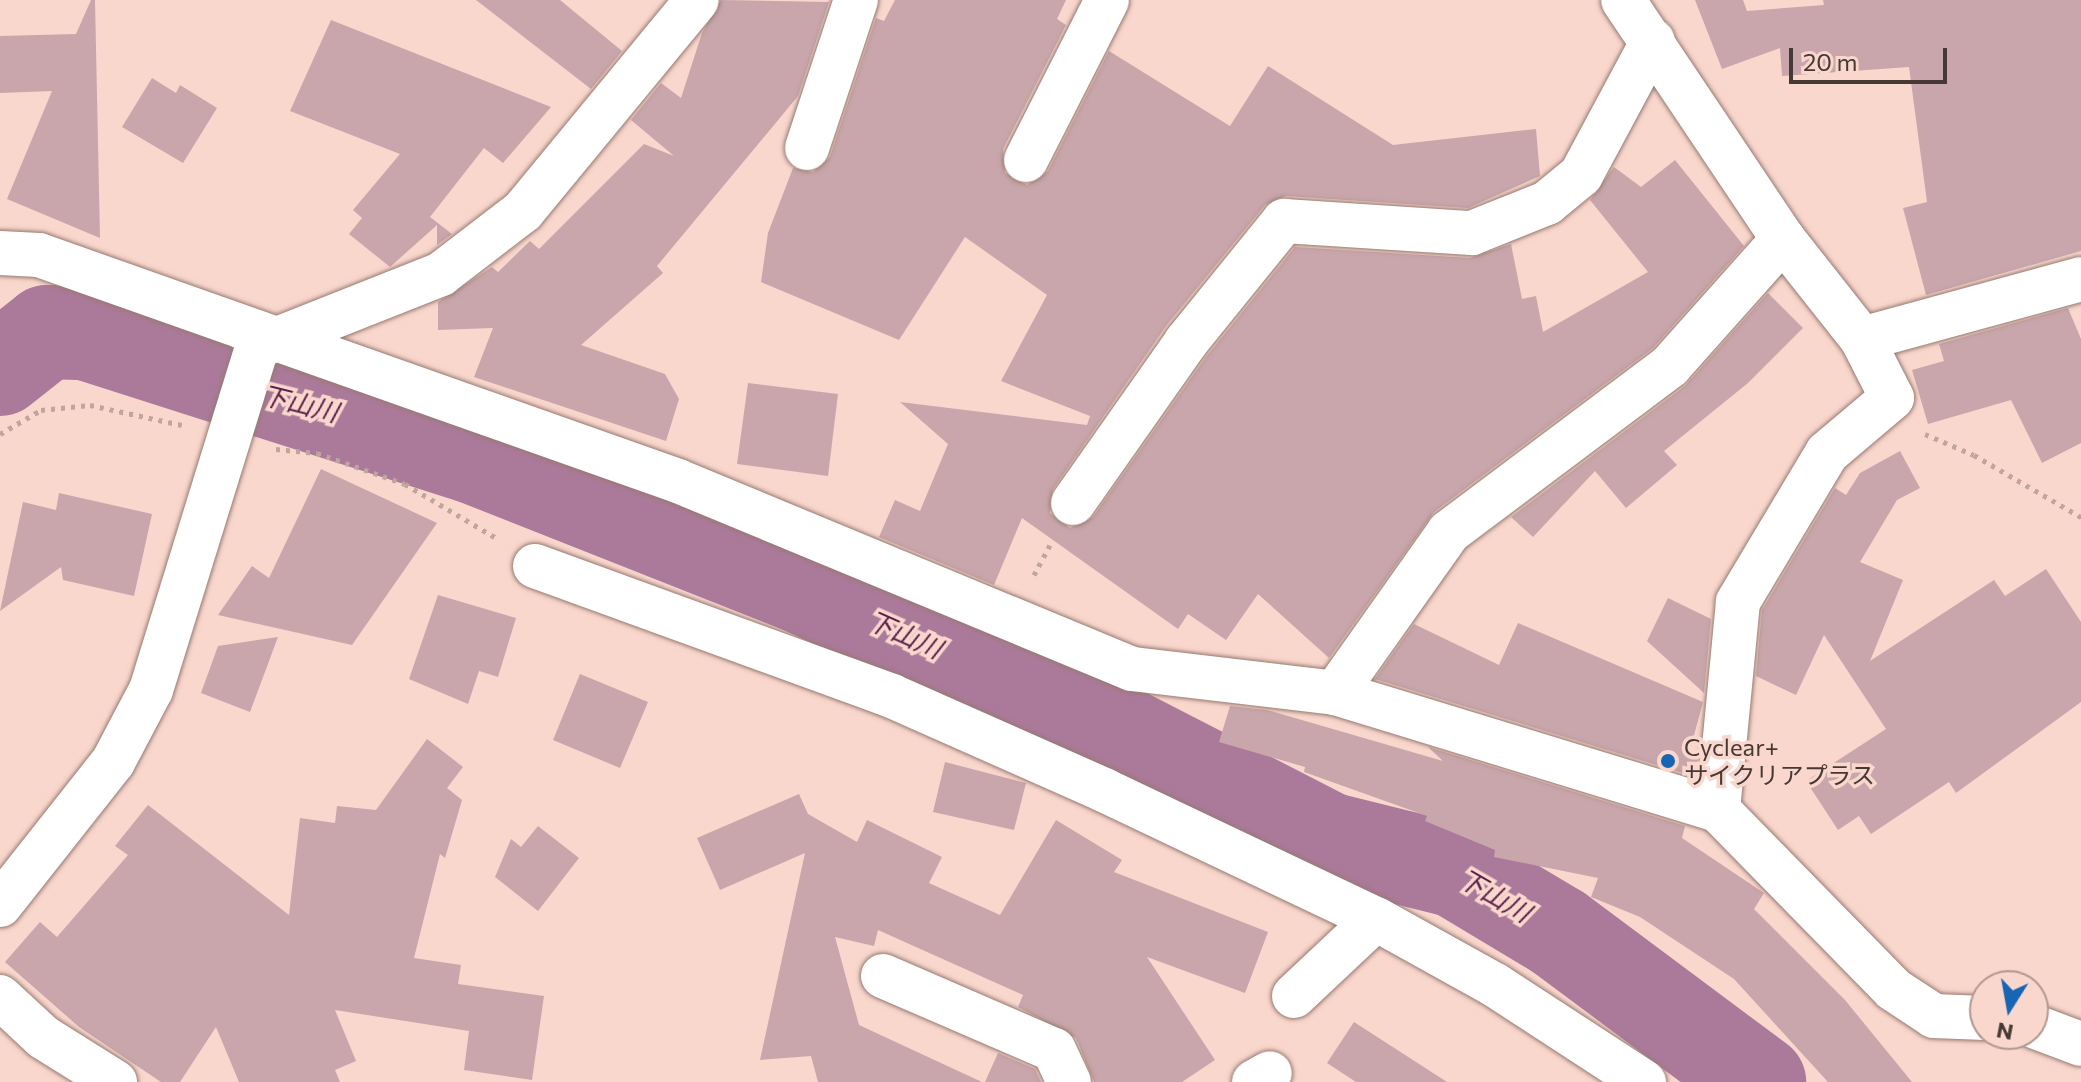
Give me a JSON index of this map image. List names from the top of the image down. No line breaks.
{"water":["下山川"],"places":["Cyclear+ サイクリアプラス"],"scale_bar":"20 m","north":"bottom"}
